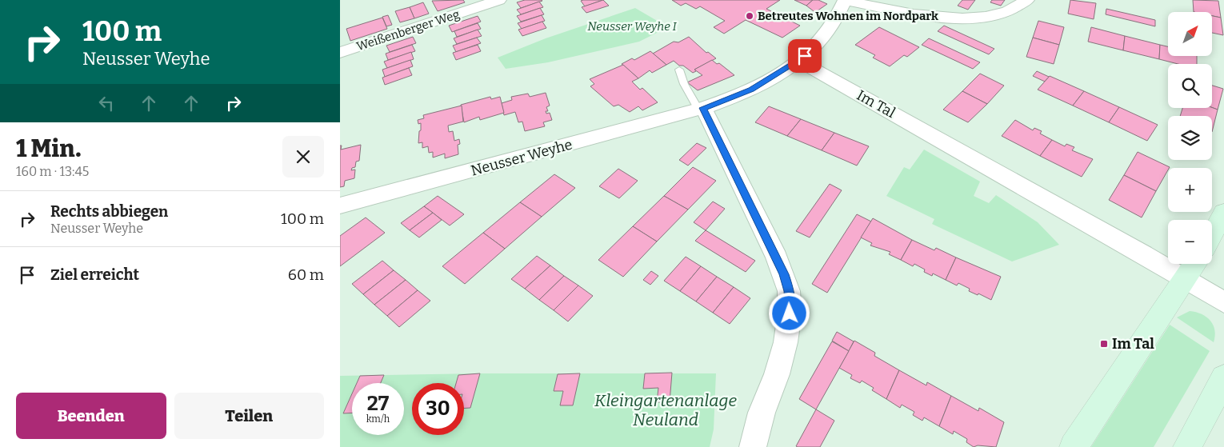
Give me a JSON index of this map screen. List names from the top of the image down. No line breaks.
{"streets":{"street":["Weißenberger Weg","Im Tal","Neusser Weyhe"]},"crossings":[["Im Tal","Neusser Weyhe"]],"parks":["Neusser Weyhe I","Kleingartenanlage Neuland"],"places":{"other":["Betreutes Wohnen im Nordpark"],"transit":["Im Tal"]},"north":"top right","page":{"turn":["100 m","Neusser Weyhe"],"map_buttons":["+","−"],"heading":["1 Min.","160 m · 13:45"],"list":[{"name":"Rechts abbiegen","note":"Neusser Weyhe","value":"100 m"},{"name":"Ziel erreicht","value":"60 m"}],"speed":"27 km/h","limit":"30","buttons":["Beenden","Teilen"]}}
